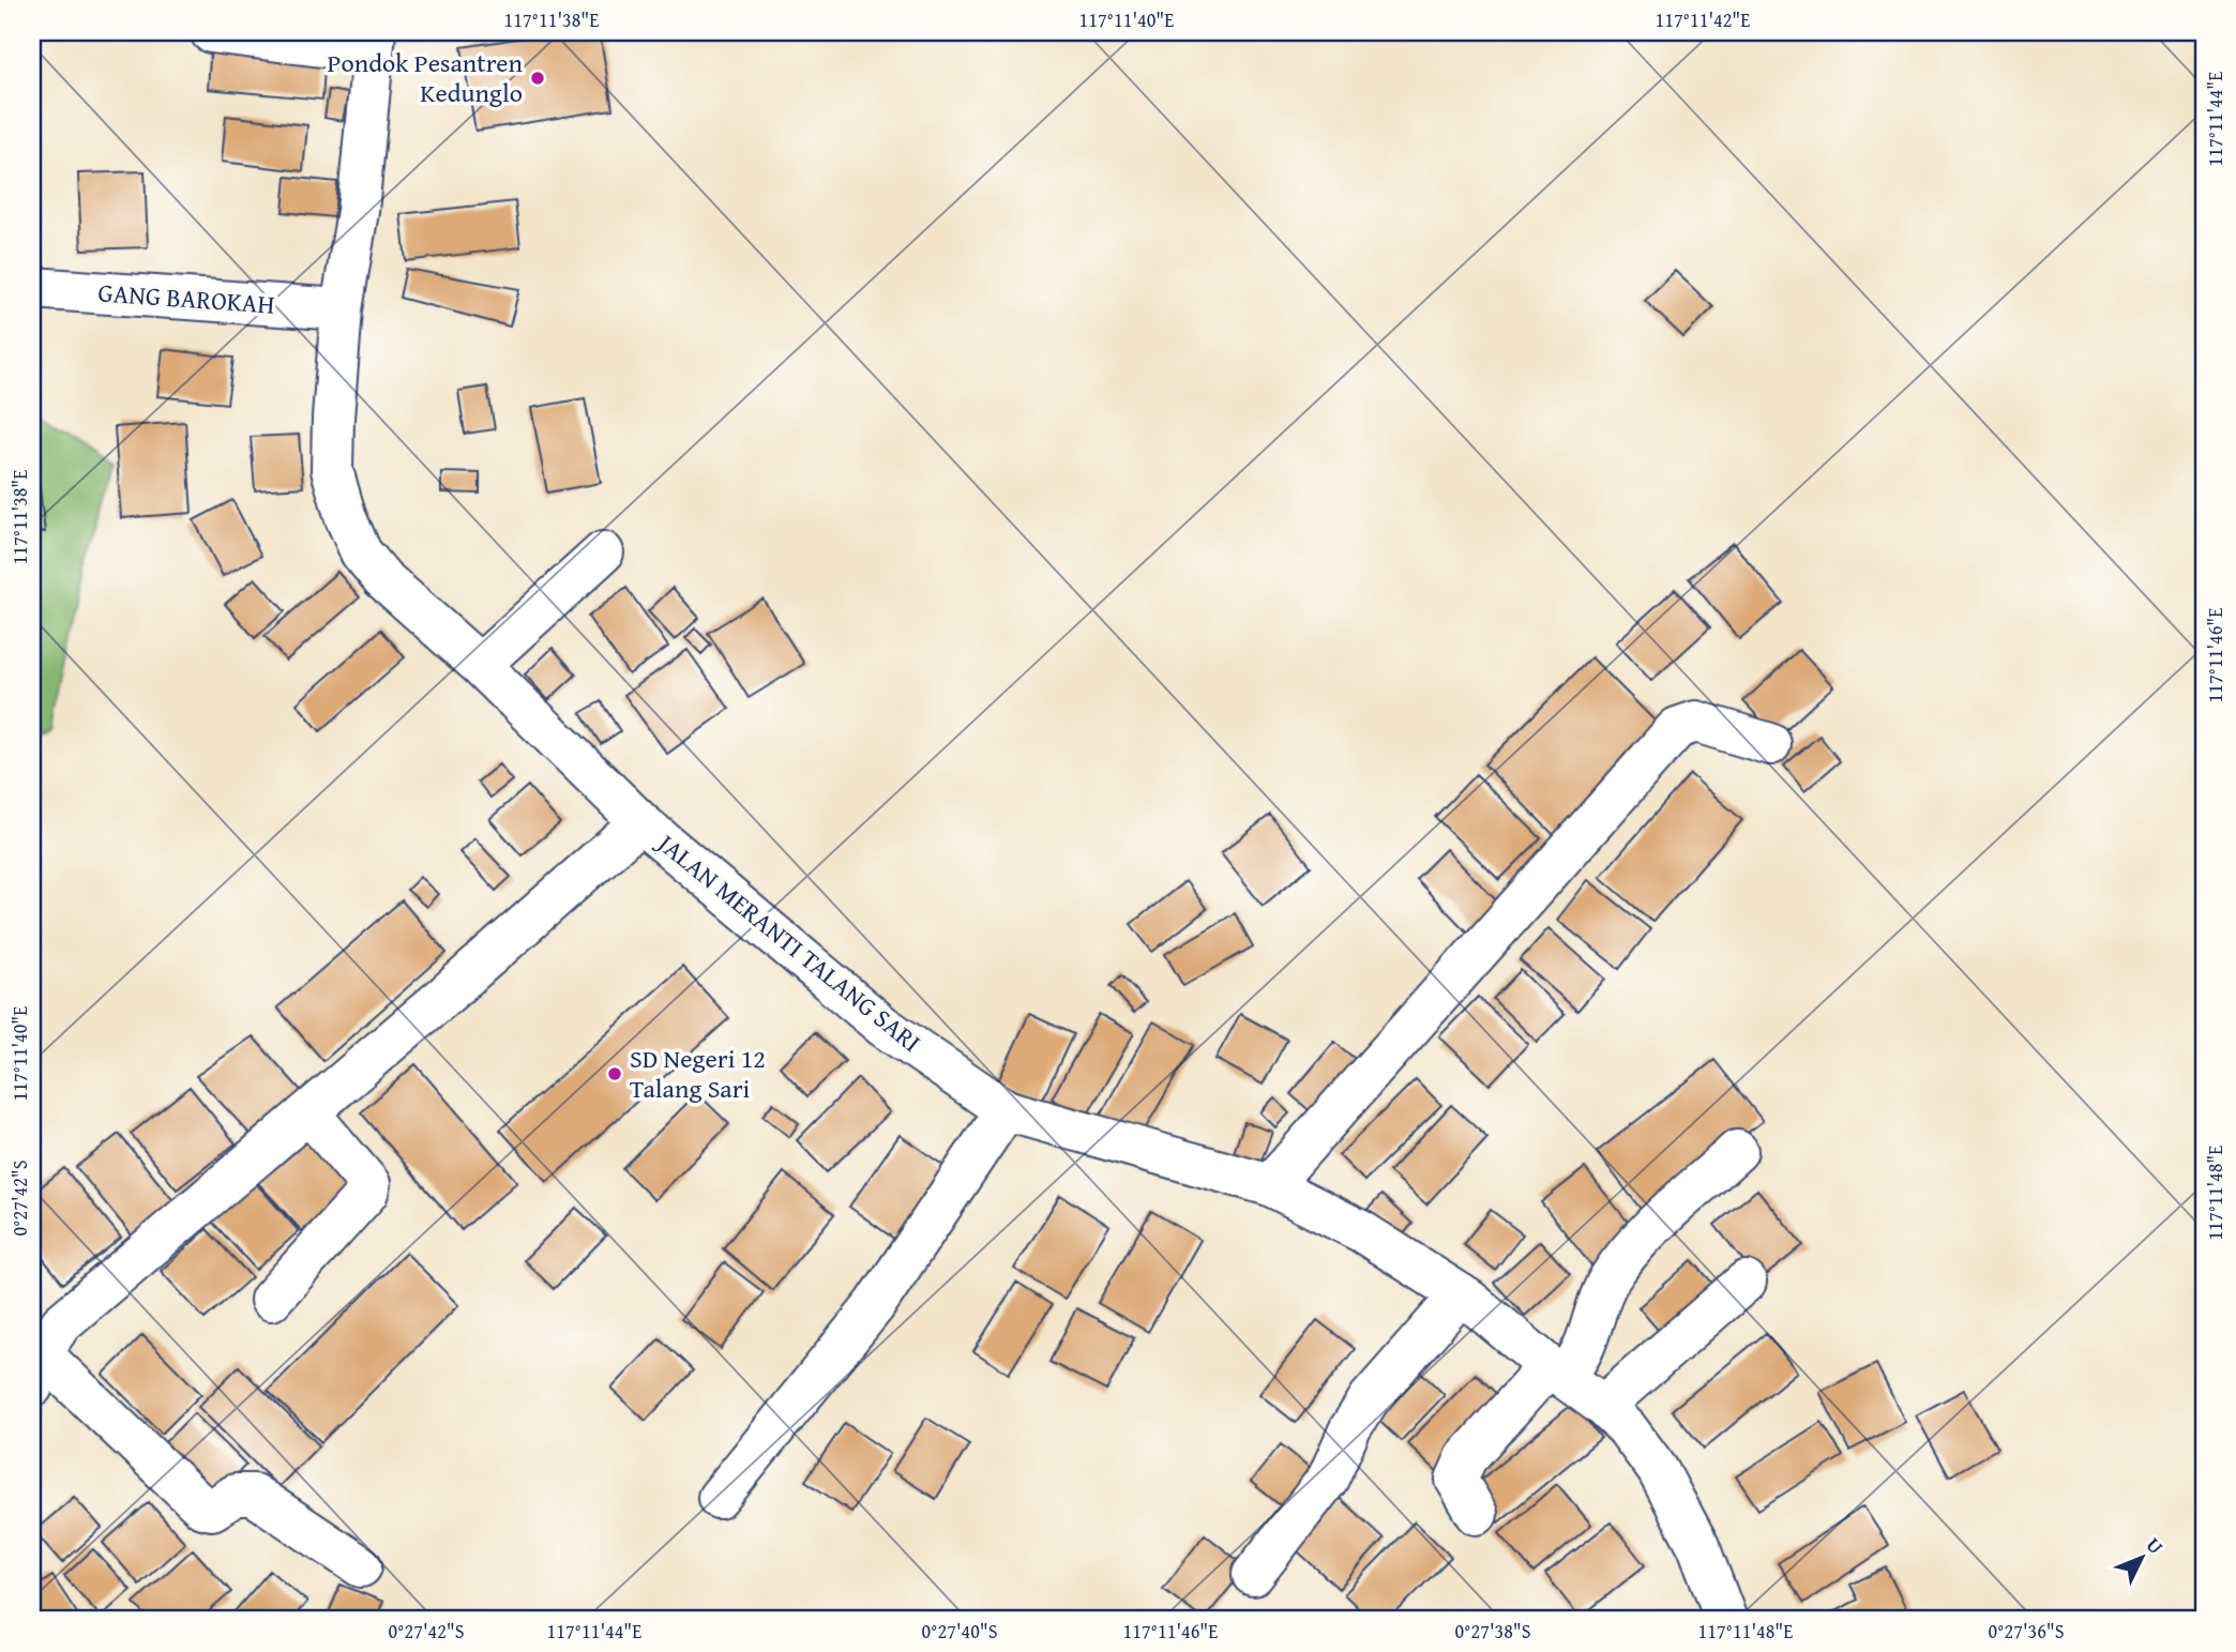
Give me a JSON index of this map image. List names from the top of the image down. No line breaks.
{"streets":{"street":["GANG BAROKAH","JALAN MERANTI TALANG SARI"]},"crossings":[["GANG BAROKAH","JALAN MERANTI TALANG SARI"]],"places":["Pondok Pesantren Kedunglo","SD Negeri 12 Talang Sari"],"north":"top right","coordinates":["117°11'38\"E","117°11'40\"E","117°11'42\"E","117°11'44\"E","117°11'46\"E","117°11'48\"E","0°27'42\"S","0°27'40\"S","0°27'38\"S","0°27'36\"S"]}
